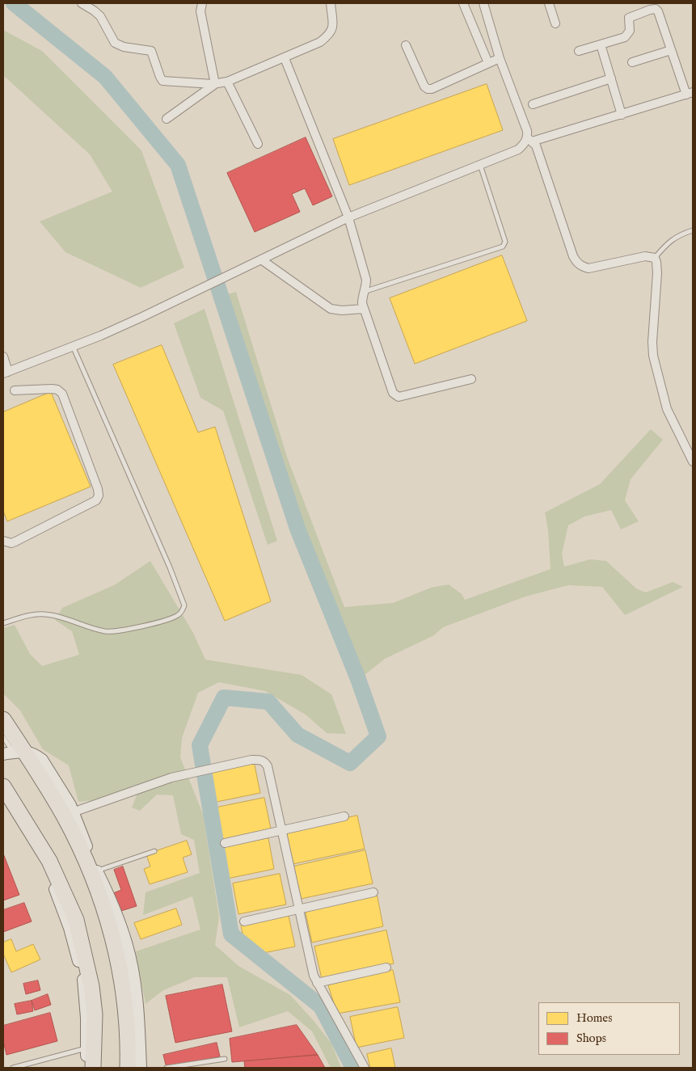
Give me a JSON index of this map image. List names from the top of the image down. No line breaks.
{"legend":["Homes","Shops"]}
